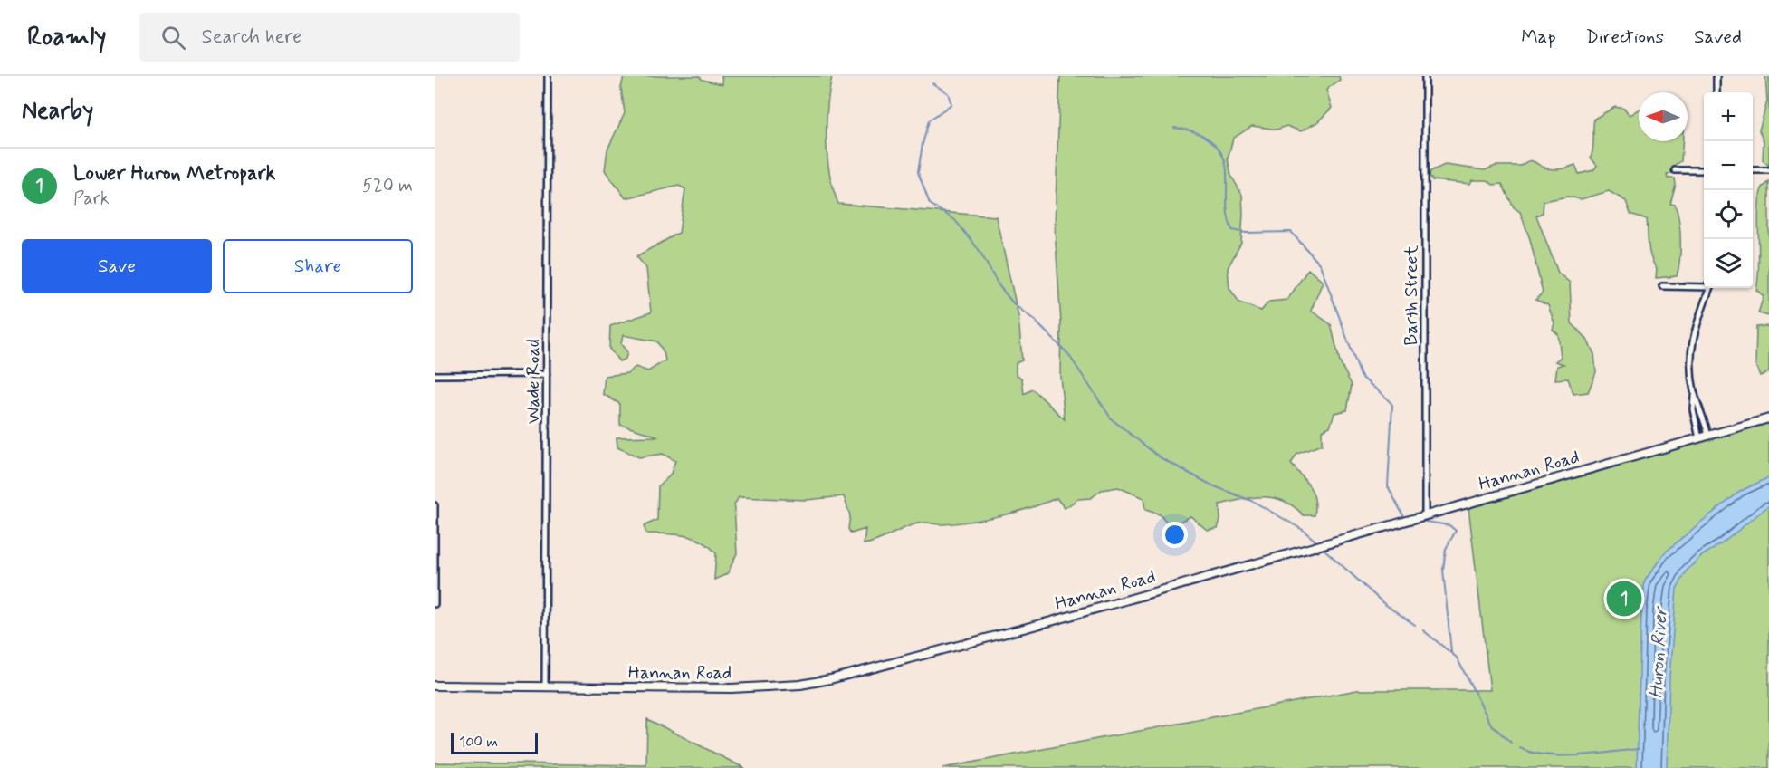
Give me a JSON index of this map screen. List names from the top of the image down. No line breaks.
{"streets":{"street":["Barth Street","Wade Road","Hannan Road"]},"crossings":[["Barth Street","Hannan Road"],["Wade Road","Hannan Road"]],"water":["Huron River"],"scale_bar":"100 m","north":"left","page":{"header":"Roamly","search":"Search here","nav":["Map","Directions","Saved"],"heading":"Nearby","map_buttons":["+","−"],"list":[{"mark":"1","name":"Lower Huron Metropark","note":"Park","value":"520 m"}],"buttons":["Save","Share"],"pins":"1","scale":"100 m"}}
